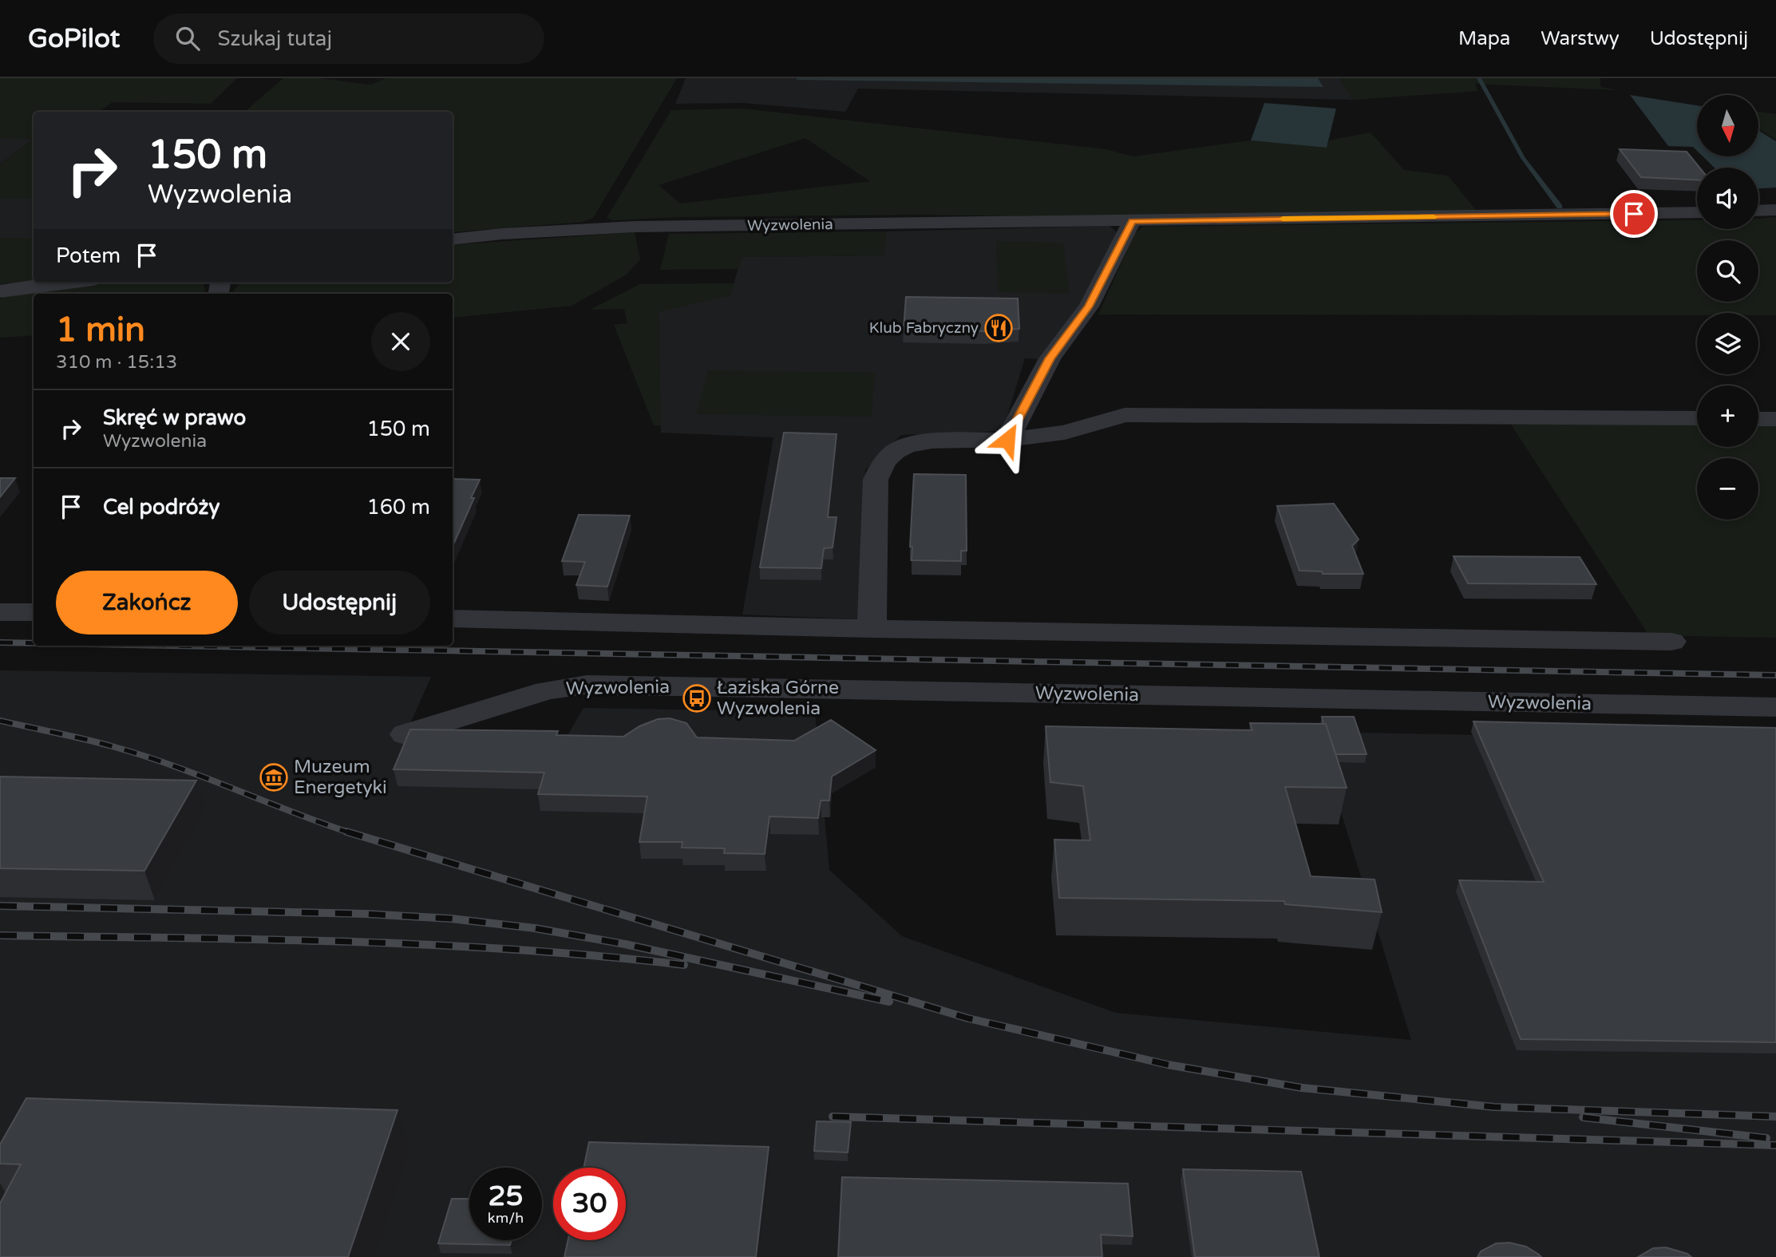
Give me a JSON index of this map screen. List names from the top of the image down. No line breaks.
{"streets":{"street":["Wyzwolenia"]},"places":{"restaurant":["Klub Fabryczny"],"bus stop":["Łaziska Górne Wyzwolenia"],"museum":["Muzeum Energetyki"]},"north":"bottom","page":{"header":"GoPilot","search":"Szukaj tutaj","nav":["Mapa","Warstwy","Udostępnij"],"map_buttons":["+","−"],"turn":["150 m","Wyzwolenia"],"then":"Potem","heading":["1 min","310 m · 15:13"],"list":[{"name":"Skręć w prawo","note":"Wyzwolenia","value":"150 m"},{"name":"Cel podróży","value":"160 m"}],"buttons":["Zakończ","Udostępnij"],"speed":"25 km/h","limit":"30"}}
